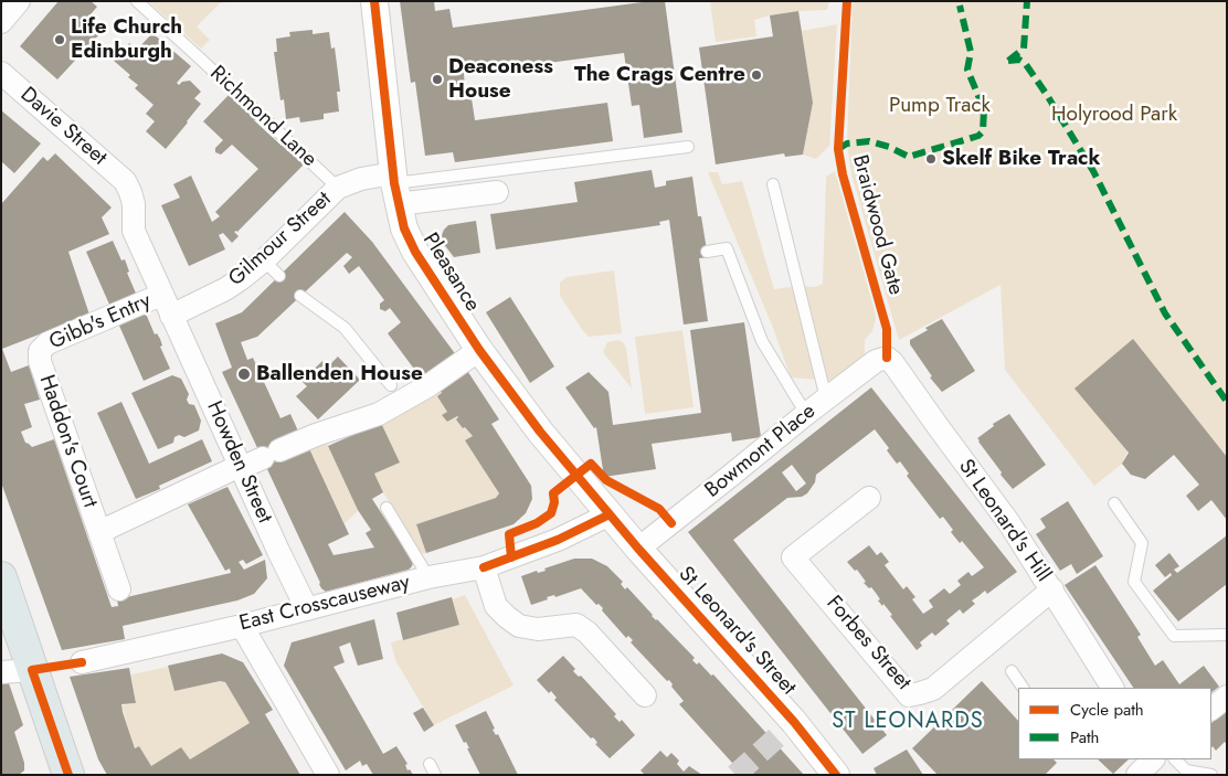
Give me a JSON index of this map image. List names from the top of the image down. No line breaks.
{"streets":{"street":["Davie Street","Gilmour Street","Pleasance","Gibb's Entry","Haddon's Court","Bowmont Place","Howden Street","St Leonard's Hill","East Crosscauseway","St Leonard's Street","Forbes Street"],"lane":["Richmond Lane"],"cycle path":["Braidwood Gate"]},"crossings":[["Richmond Lane","Gilmour Street"],["Davie Street","Howden Street"],["Gilmour Street","Pleasance"],["Gilmour Street","Howden Street"],["Pleasance","Haddon's Court"],["Pleasance","East Crosscauseway"],["Pleasance","St Leonard's Street"],["Gibb's Entry","Haddon's Court"],["Gibb's Entry","Howden Street"],["Haddon's Court","Howden Street"],["Bowmont Place","St Leonard's Hill"],["Bowmont Place","St Leonard's Street"],["Howden Street","East Crosscauseway"],["St Leonard's Hill","Forbes Street"],["East Crosscauseway","St Leonard's Street"]],"districts":["ST LEONARDS"],"parks":["Pump Track","Holyrood Park"],"places":["Life Church Edinburgh","The Crags Centre","Deaconess House","Skelf Bike Track","Ballenden House"],"legend":["Cycle path","Path"]}
